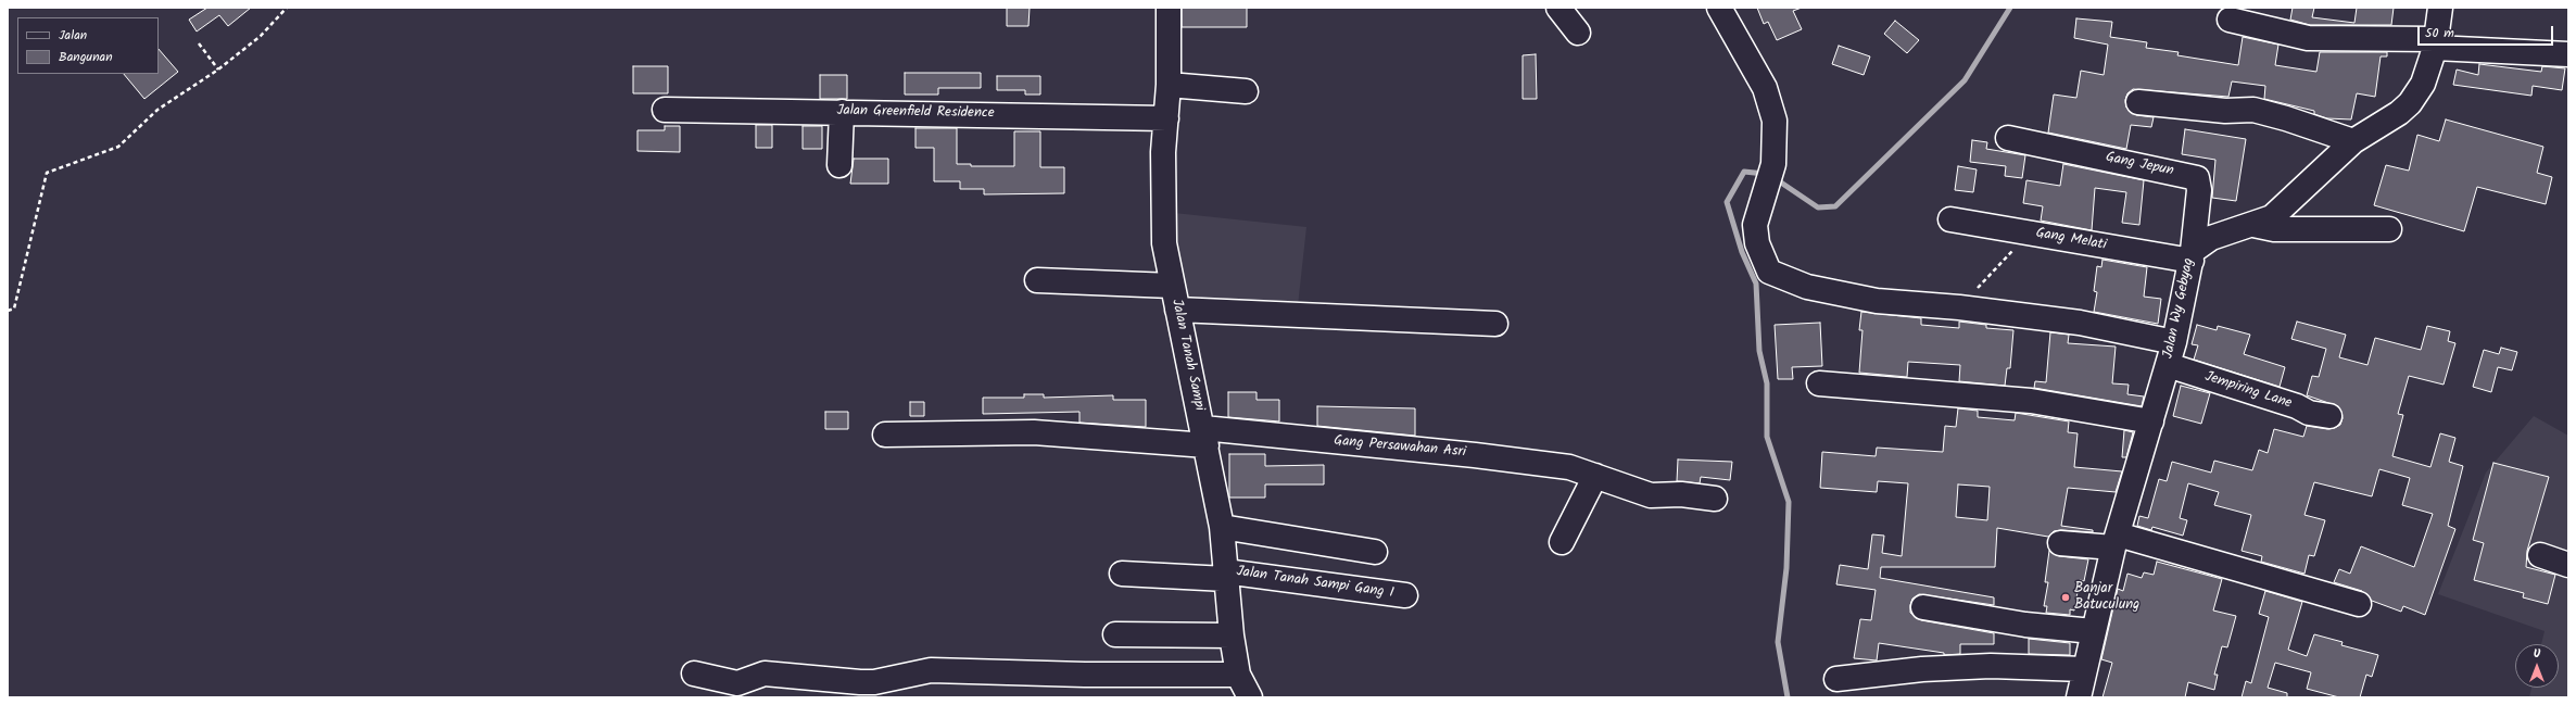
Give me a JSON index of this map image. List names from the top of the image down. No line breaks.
{"streets":{"street":["Jalan Greenfield Residence","Gang Jepun","Gang Melati","Jalan Wy Gebyag","Jalan Tanah Sampi","Jempiring Lane","Gang Persawahan Asri","Jalan Tanah Sampi Gang I"]},"crossings":[["Jalan Greenfield Residence","Jalan Tanah Sampi"],["Gang Jepun","Gang Melati"],["Gang Jepun","Jalan Wy Gebyag"],["Gang Melati","Jalan Wy Gebyag"],["Jalan Wy Gebyag","Jempiring Lane"],["Jalan Tanah Sampi","Gang Persawahan Asri"],["Jalan Tanah Sampi","Jalan Tanah Sampi Gang I"]],"places":["Banjar Batuculung"],"legend":["Jalan","Bangunan"],"scale_bar":"50 m","north":"top"}
